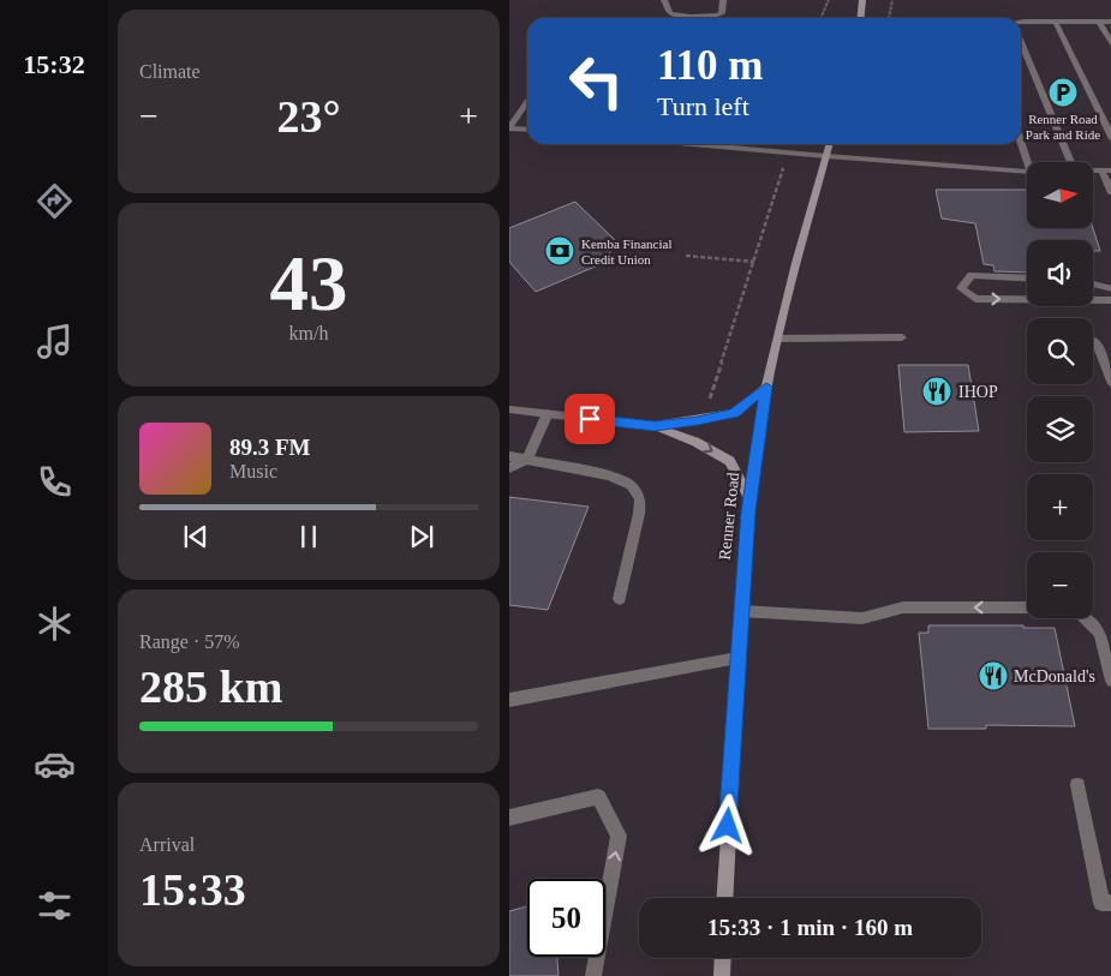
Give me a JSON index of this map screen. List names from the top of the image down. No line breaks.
{"streets":{"main road":["Renner Road"]},"places":{"parking":["Renner Road Park and Ride"],"bank":["Kemba Financial Credit Union"],"restaurant":["IHOP","McDonald's"]},"north":"right","page":{"tabs":"15:32","tile":["Climate",["43","km/h"],["Range · 57%","285 km"],["Arrival","15:33"]],"turn":["110 m","Turn left"],"heat":["−","23°","+"],"map_buttons":["+","−"],"song":["89.3 FM","Music"],"limit":"50","trip":"15:33 · 1 min · 160 m"}}
